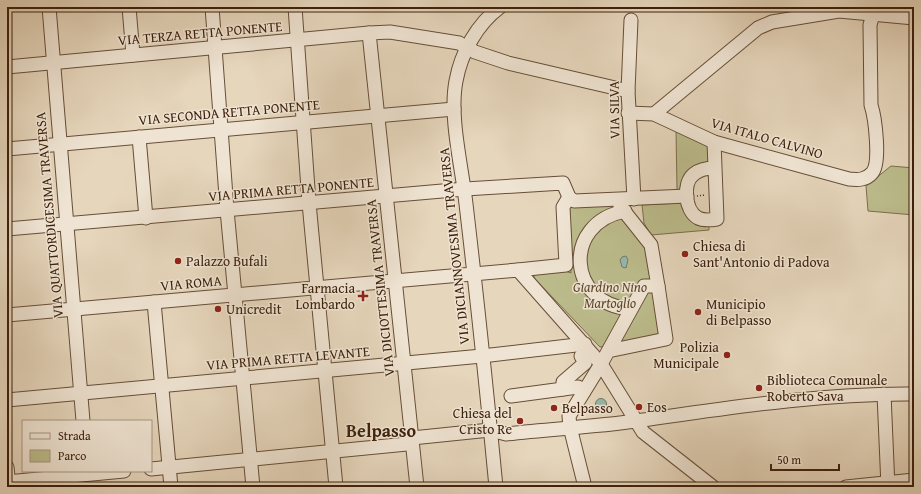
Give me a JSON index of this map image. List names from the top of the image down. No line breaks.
{"streets":{"street":["VIA TERZA RETTA PONENTE","VIA SILVA","VIA SECONDA RETTA PONENTE","VIA ITALO CALVINO","VIA PRIMA RETTA PONENTE","VIA QUATTORDICESIMA TRAVERSA","VIA DICIANNOVESIMA TRAVERSA","VIA ROMA","VIA DICIOTTESIMA TRAVERSA","VIA PRIMA RETTA LEVANTE"]},"crossings":[["VIA TERZA RETTA PONENTE","VIA SILVA"],["VIA TERZA RETTA PONENTE","VIA QUATTORDICESIMA TRAVERSA"],["VIA TERZA RETTA PONENTE","VIA DICIANNOVESIMA TRAVERSA"],["VIA TERZA RETTA PONENTE","VIA DICIOTTESIMA TRAVERSA"],["VIA SILVA","VIA ITALO CALVINO"],["VIA SECONDA RETTA PONENTE","VIA QUATTORDICESIMA TRAVERSA"],["VIA SECONDA RETTA PONENTE","VIA DICIANNOVESIMA TRAVERSA"],["VIA SECONDA RETTA PONENTE","VIA DICIOTTESIMA TRAVERSA"],["VIA PRIMA RETTA PONENTE","VIA QUATTORDICESIMA TRAVERSA"],["VIA PRIMA RETTA PONENTE","VIA DICIANNOVESIMA TRAVERSA"],["VIA PRIMA RETTA PONENTE","VIA DICIOTTESIMA TRAVERSA"],["VIA QUATTORDICESIMA TRAVERSA","VIA ROMA"],["VIA QUATTORDICESIMA TRAVERSA","VIA PRIMA RETTA LEVANTE"],["VIA DICIANNOVESIMA TRAVERSA","VIA ROMA"],["VIA DICIANNOVESIMA TRAVERSA","VIA PRIMA RETTA LEVANTE"],["VIA ROMA","VIA DICIOTTESIMA TRAVERSA"],["VIA DICIOTTESIMA TRAVERSA","VIA PRIMA RETTA LEVANTE"]],"districts":["Belpasso"],"parks":["Giardino Nino Martoglio"],"places":{"other":["Chiesa di Sant'Antonio di Padova","Palazzo Bufali","Unicredit","Municipio di Belpasso","Polizia Municipale","Biblioteca Comunale Roberto Sava","Eos","Belpasso","Chiesa del Cristo Re"],"health":["Farmacia Lombardo"]},"legend":["Strada","Parco"],"scale_bar":"50 m"}
